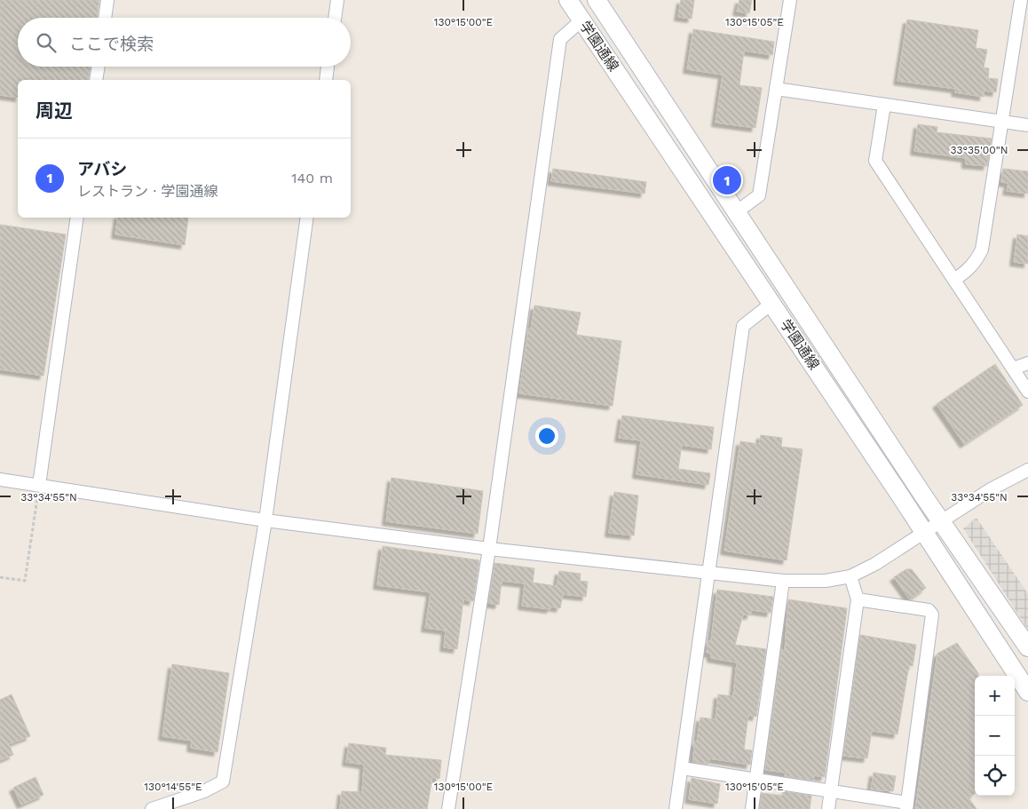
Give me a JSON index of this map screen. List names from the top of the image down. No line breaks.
{"streets":{"street":["学園通線"]},"page":{"search":"ここで検索","heading":"周辺","list":[{"mark":"1","name":"アバシ","note":"レストラン · 学園通線","value":"140 m"}],"pins":"1","map_buttons":["+","−"]},"coordinates":["130°15'00\"E","130°15'05\"E","33°35'00\"N","33°34'55\"N","130°14'55\"E"]}
